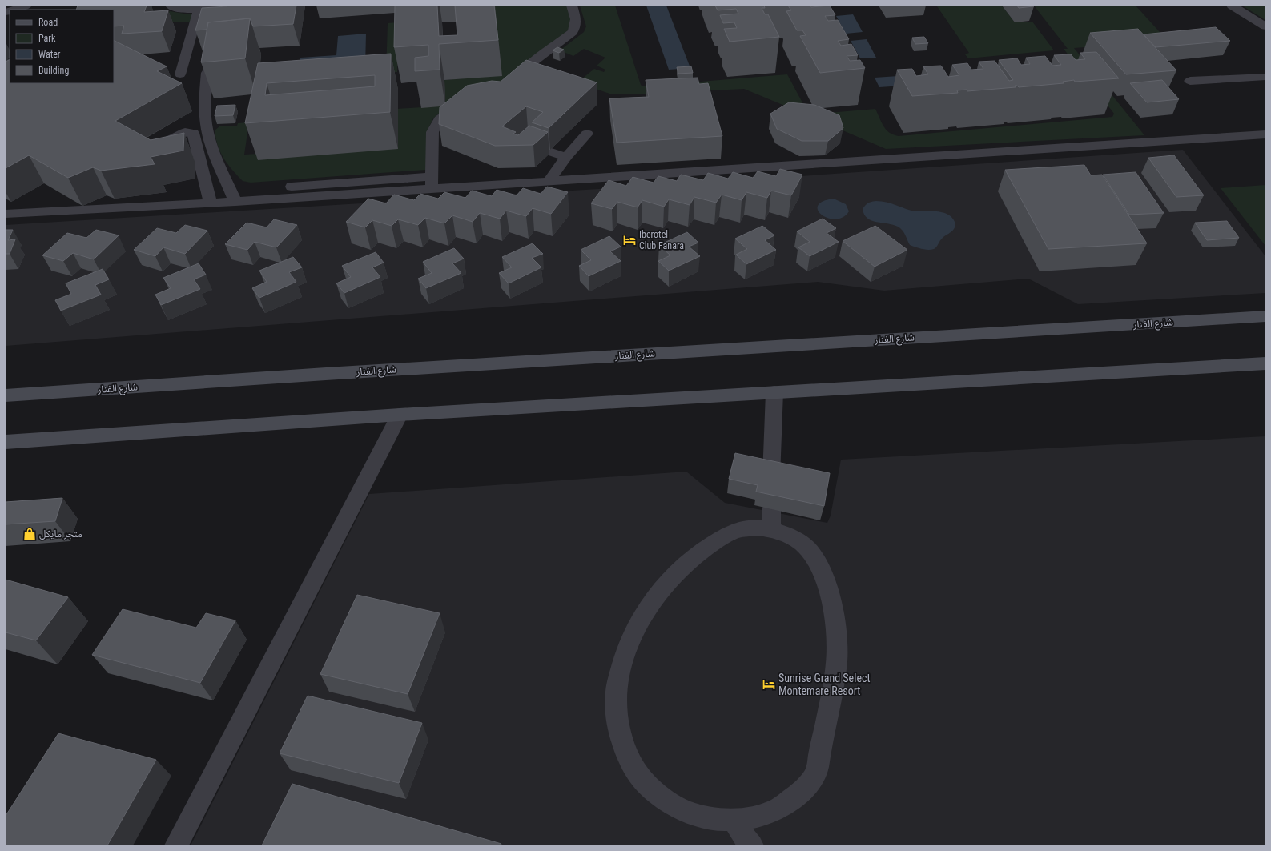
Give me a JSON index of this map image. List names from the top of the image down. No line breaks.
{"streets":{"main road":["شارع الفنار"]},"places":{"hotel":["Iberotel Club Fanara","Sunrise Grand Select Montemare Resort"],"shop":["متجر مايكل"]},"legend":["Road","Park","Water","Building"]}
